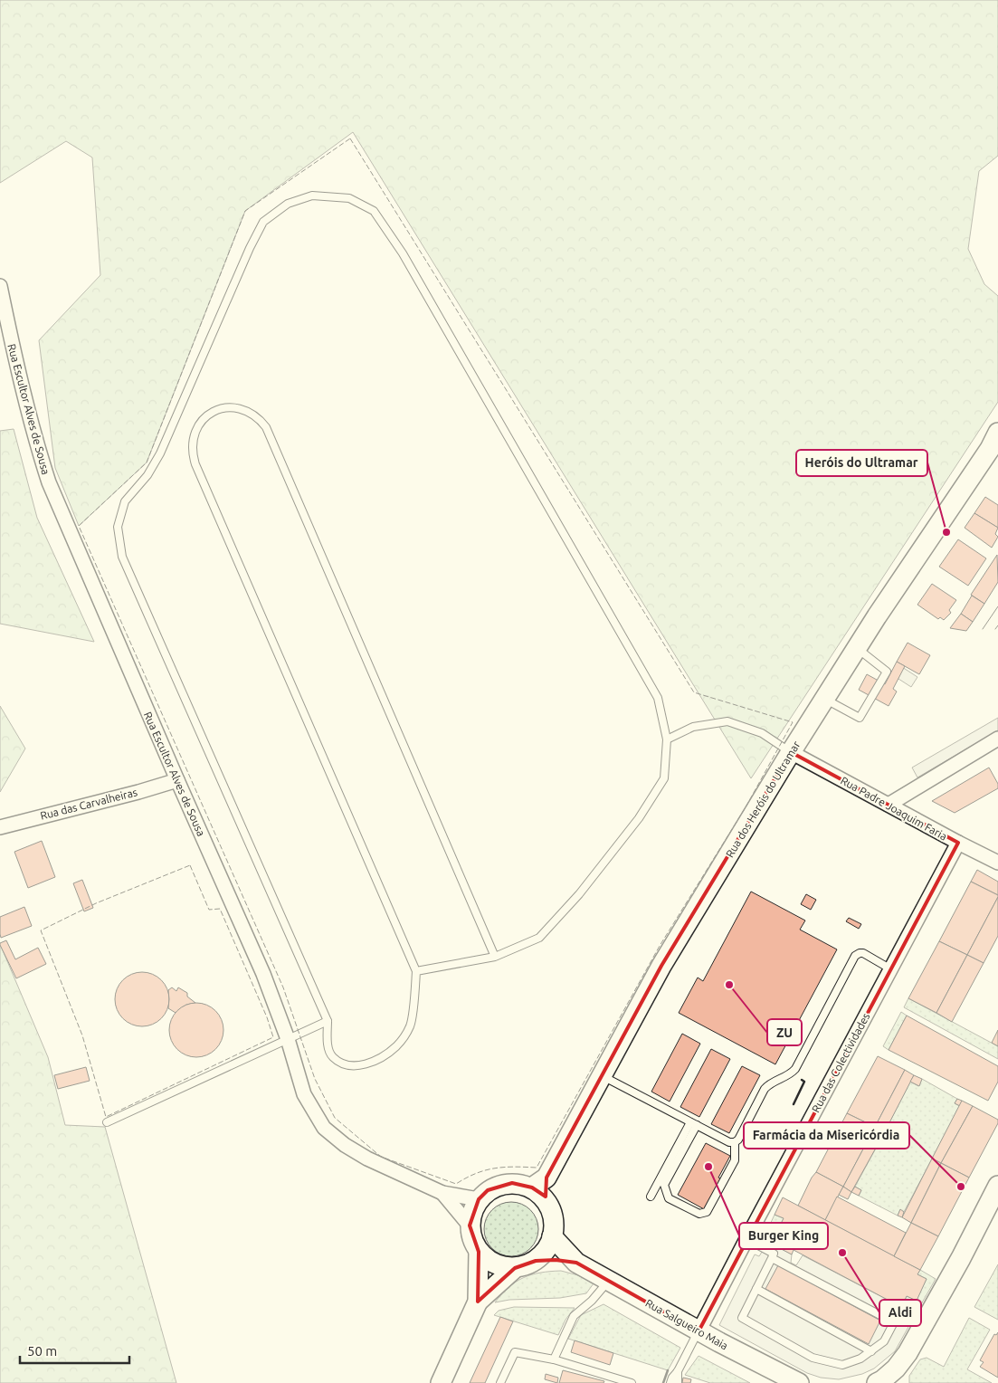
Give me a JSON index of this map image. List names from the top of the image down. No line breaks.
{"streets":{"main road":["Rua dos Heróis do Ultramar","Rua Salgueiro Maia"],"street":["Rua Escultor Alves de Sousa","Rua das Carvalheiras","Rua Padre Joaquim Faria","Rua das Colectividades"]},"crossings":[["Rua Escultor Alves de Sousa","Rua dos Heróis do Ultramar"],["Rua Escultor Alves de Sousa","Rua das Carvalheiras"],["Rua Escultor Alves de Sousa","Rua Salgueiro Maia"],["Rua dos Heróis do Ultramar","Rua Padre Joaquim Faria"],["Rua dos Heróis do Ultramar","Rua Salgueiro Maia"],["Rua Padre Joaquim Faria","Rua das Colectividades"],["Rua das Colectividades","Rua Salgueiro Maia"]],"places":["Heróis do Ultramar","ZU","Burger King","Farmácia da Misericórdia","Aldi"],"scale_bar":"50 m"}
